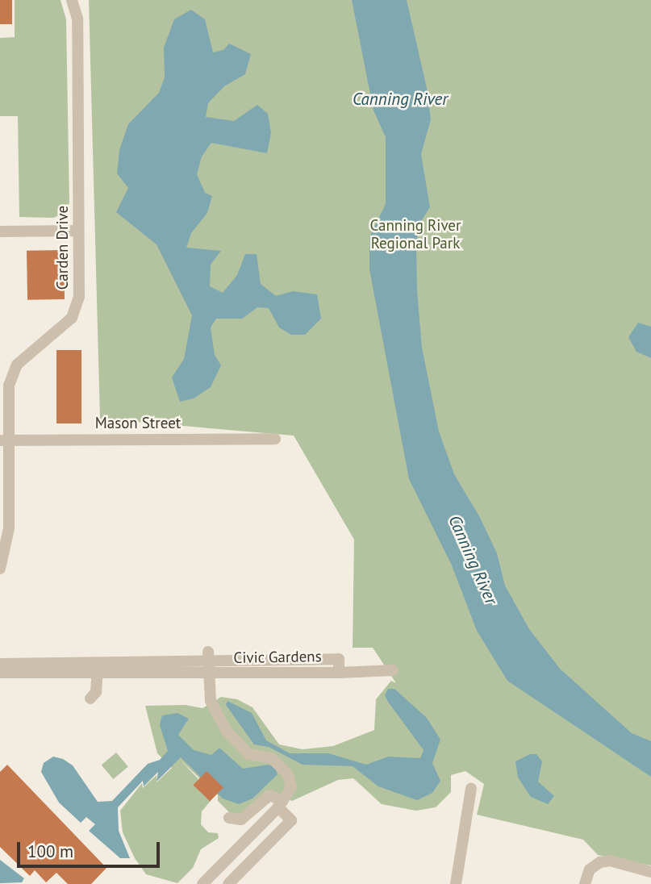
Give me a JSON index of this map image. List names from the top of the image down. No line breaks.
{"streets":{"street":["Carden Drive","Mason Street","Civic Gardens"]},"crossings":[["Carden Drive","Mason Street"]],"water":["Canning River"],"parks":["Canning River Regional Park"],"scale_bar":"100 m"}
